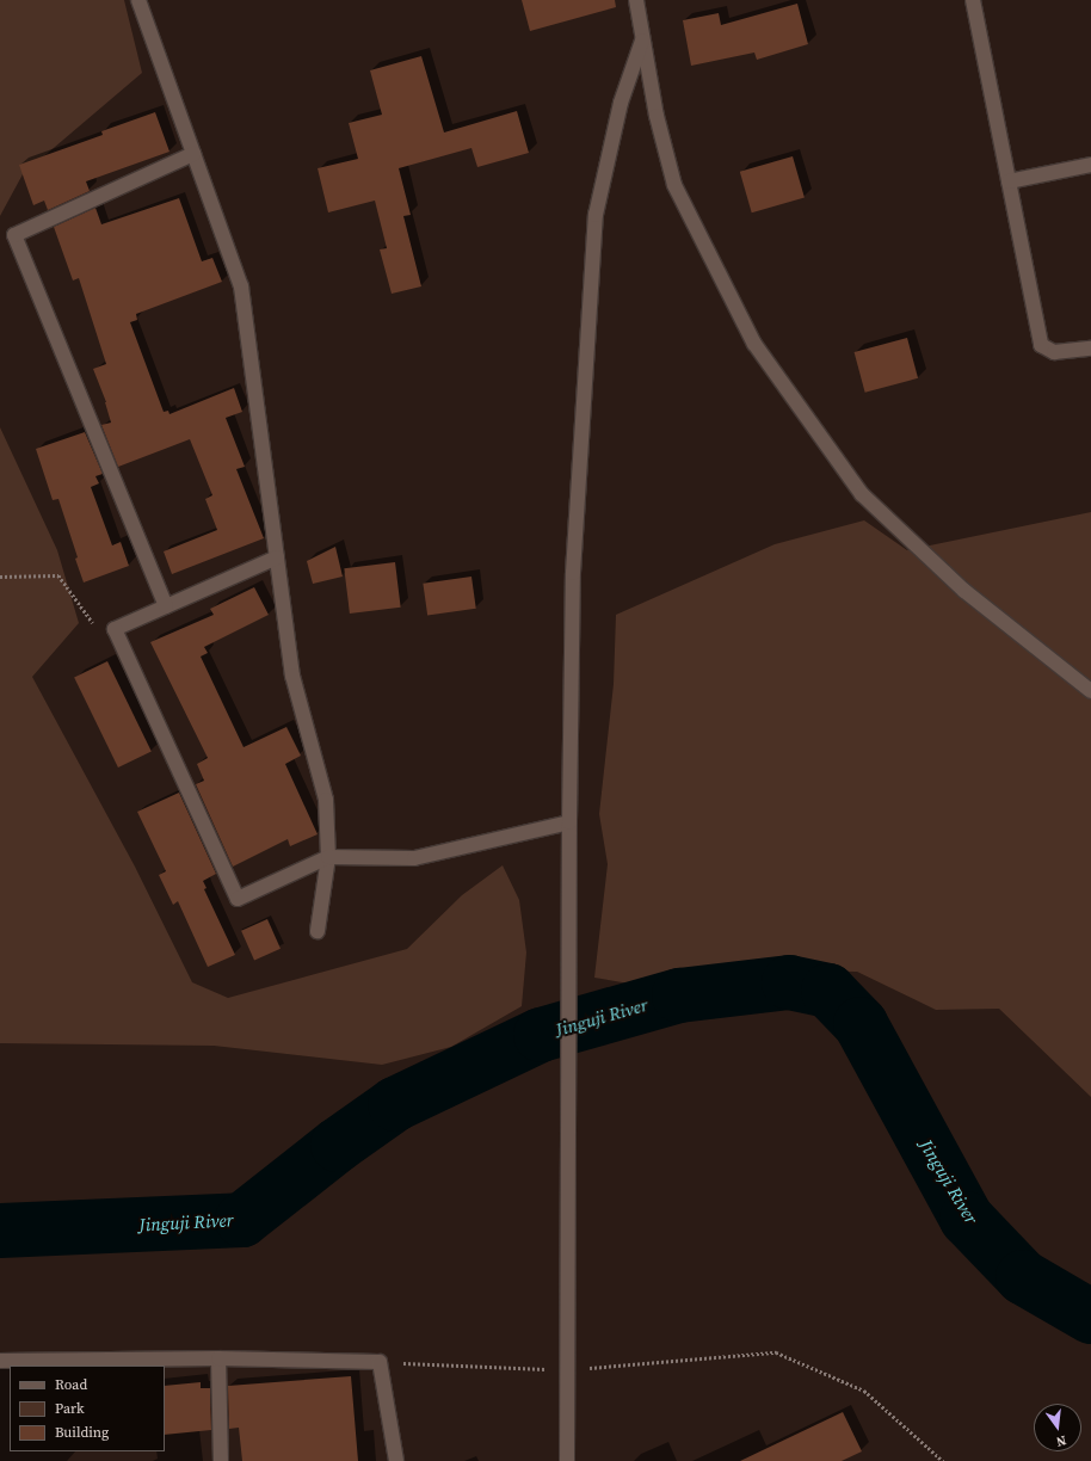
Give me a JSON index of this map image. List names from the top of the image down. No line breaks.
{"water":["Jinguji River"],"legend":["Road","Park","Building"],"north":"bottom"}
